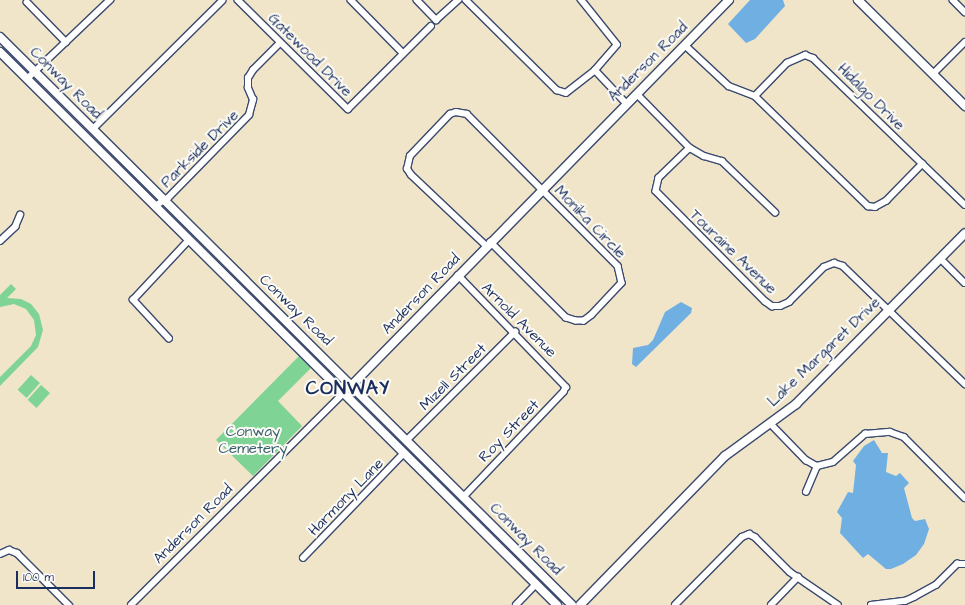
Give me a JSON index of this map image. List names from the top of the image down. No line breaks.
{"streets":{"main road":["Anderson Road","Conway Road","Lake Margaret Drive"],"street":["Gatewood Drive","Hidalgo Drive","Parkside Drive","Monika Circle","Touraine Avenue","Arnold Avenue","Mizell Street","Roy Street","Harmony Lane"]},"crossings":[["Gatewood Drive","Parkside Drive"],["Anderson Road","Conway Road"],["Anderson Road","Monika Circle"],["Anderson Road","Arnold Avenue"],["Conway Road","Parkside Drive"],["Conway Road","Mizell Street"],["Conway Road","Roy Street"],["Conway Road","Harmony Lane"],["Touraine Avenue","Lake Margaret Drive"],["Arnold Avenue","Mizell Street"],["Arnold Avenue","Roy Street"]],"districts":["CONWAY"],"parks":["Conway Cemetery"],"scale_bar":"100 m"}
